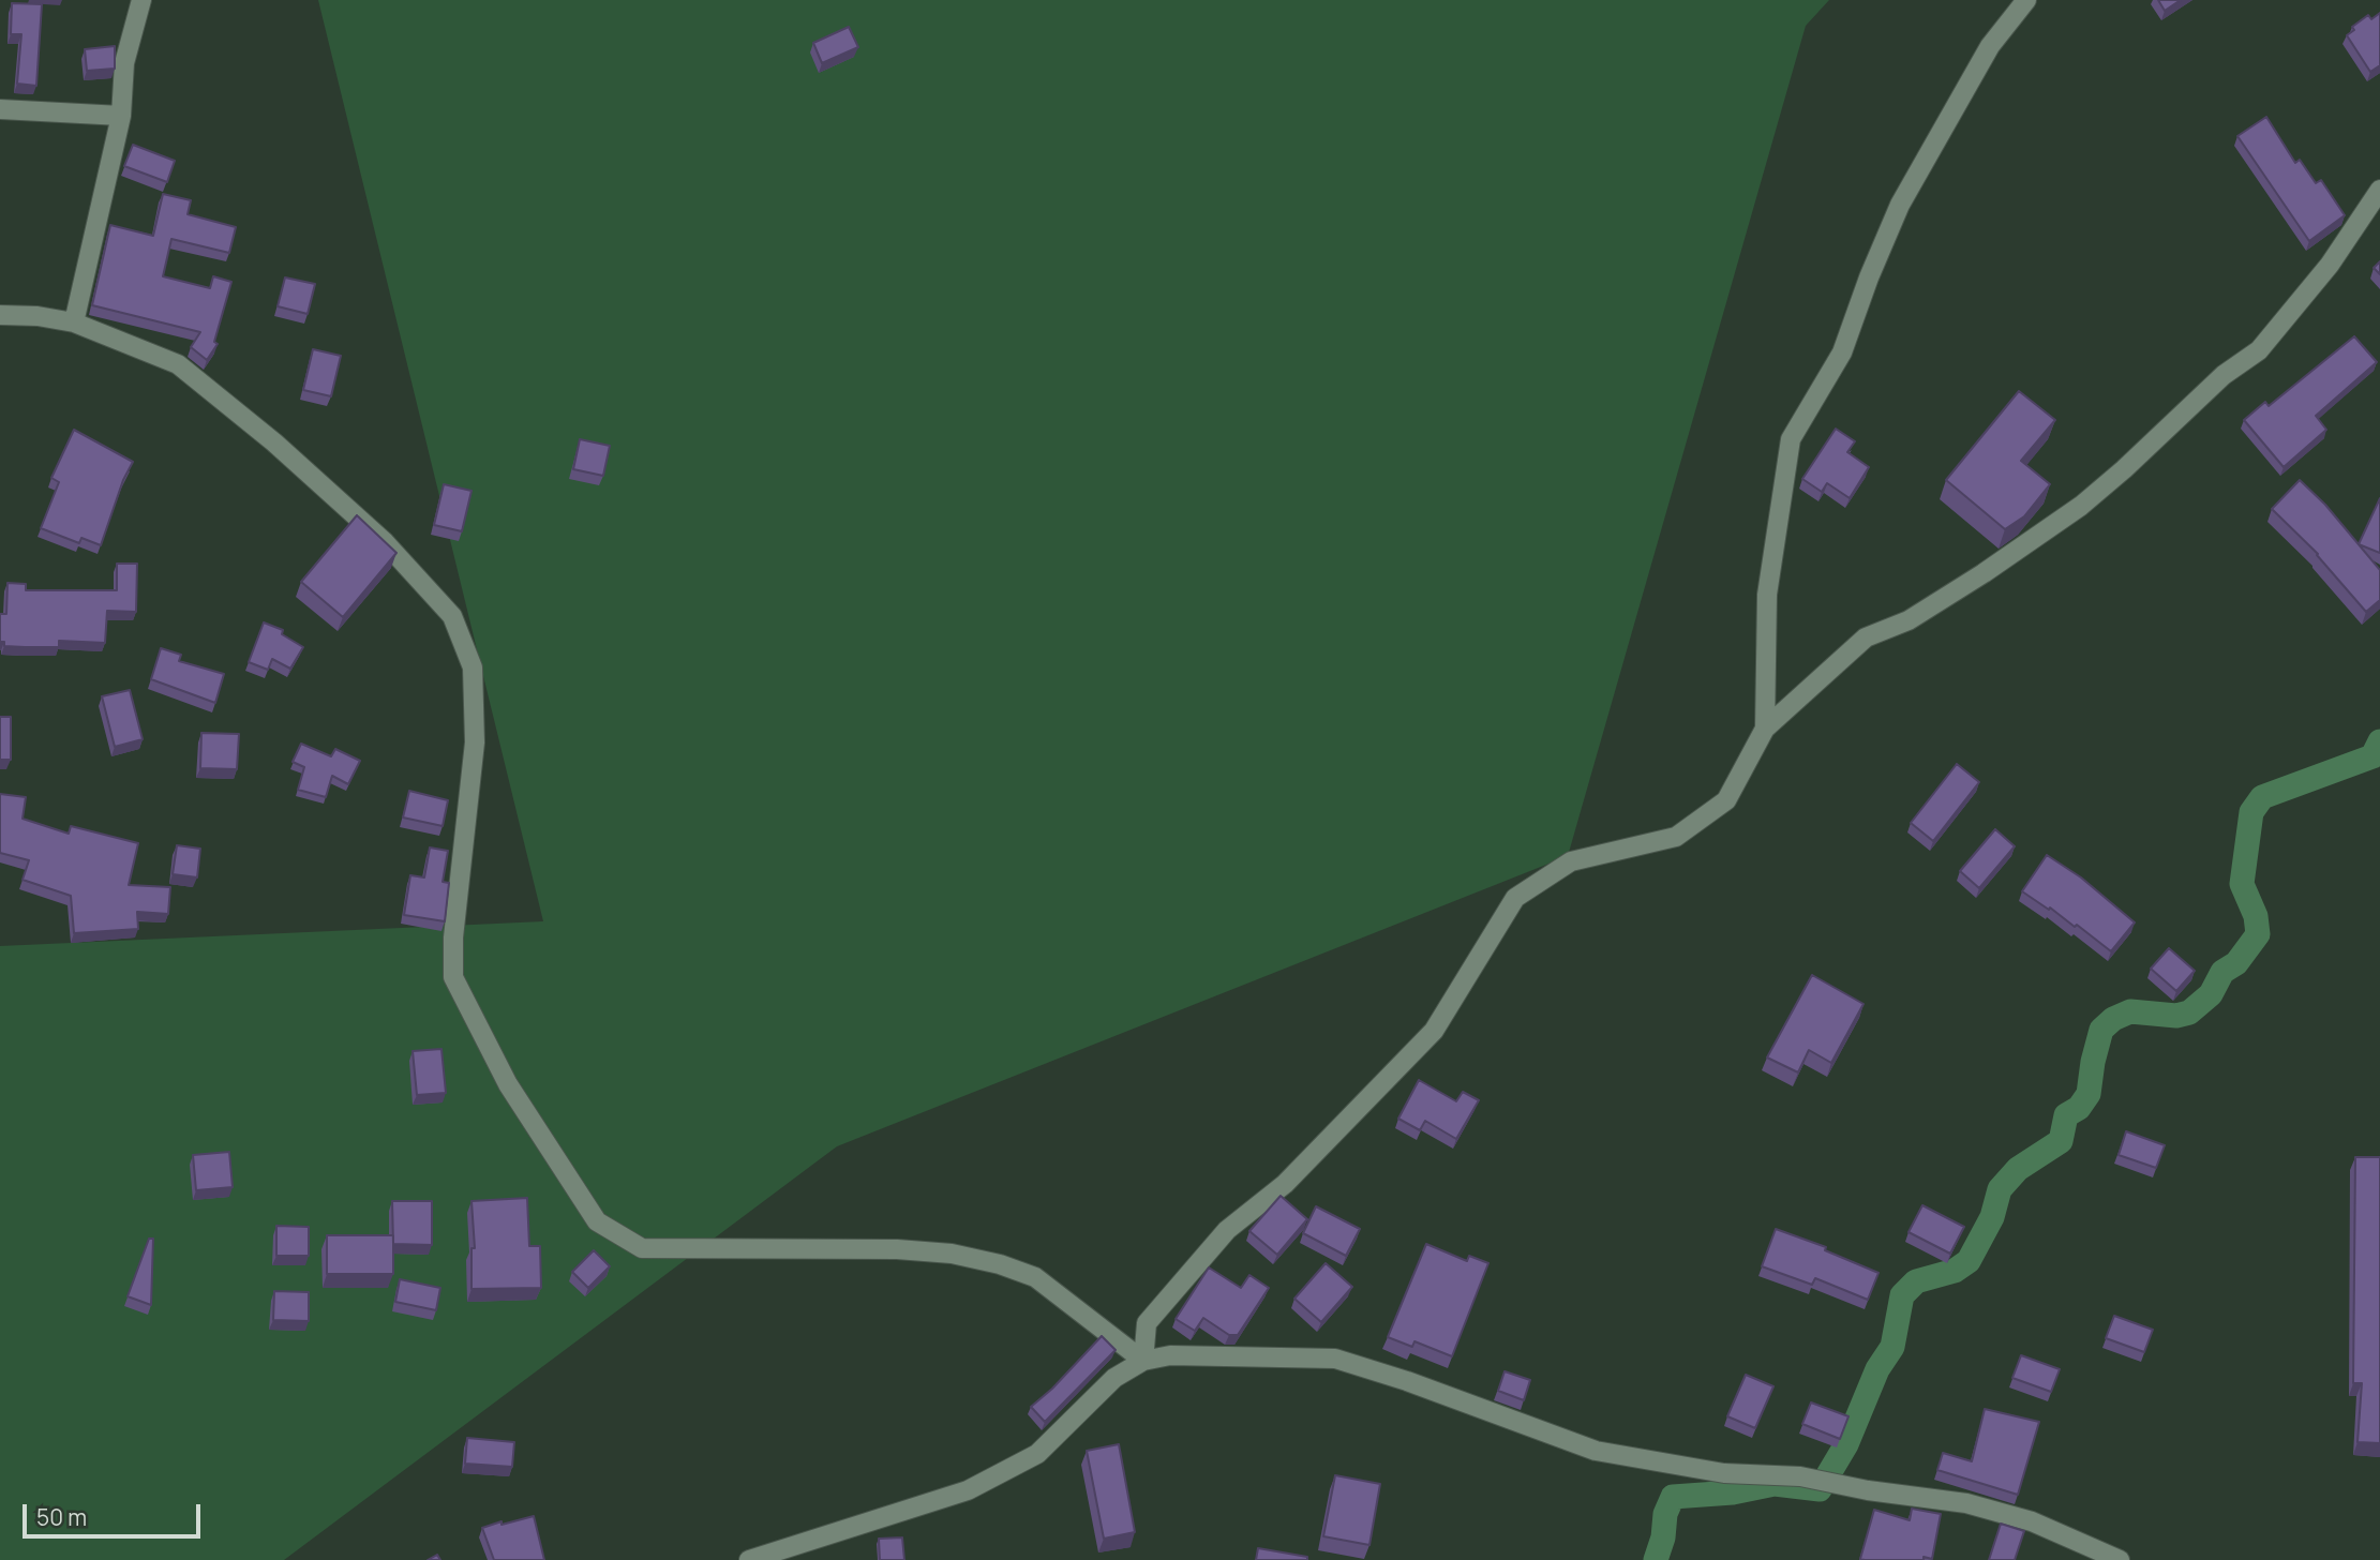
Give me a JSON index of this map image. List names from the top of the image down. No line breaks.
{"scale_bar":"50 m"}
